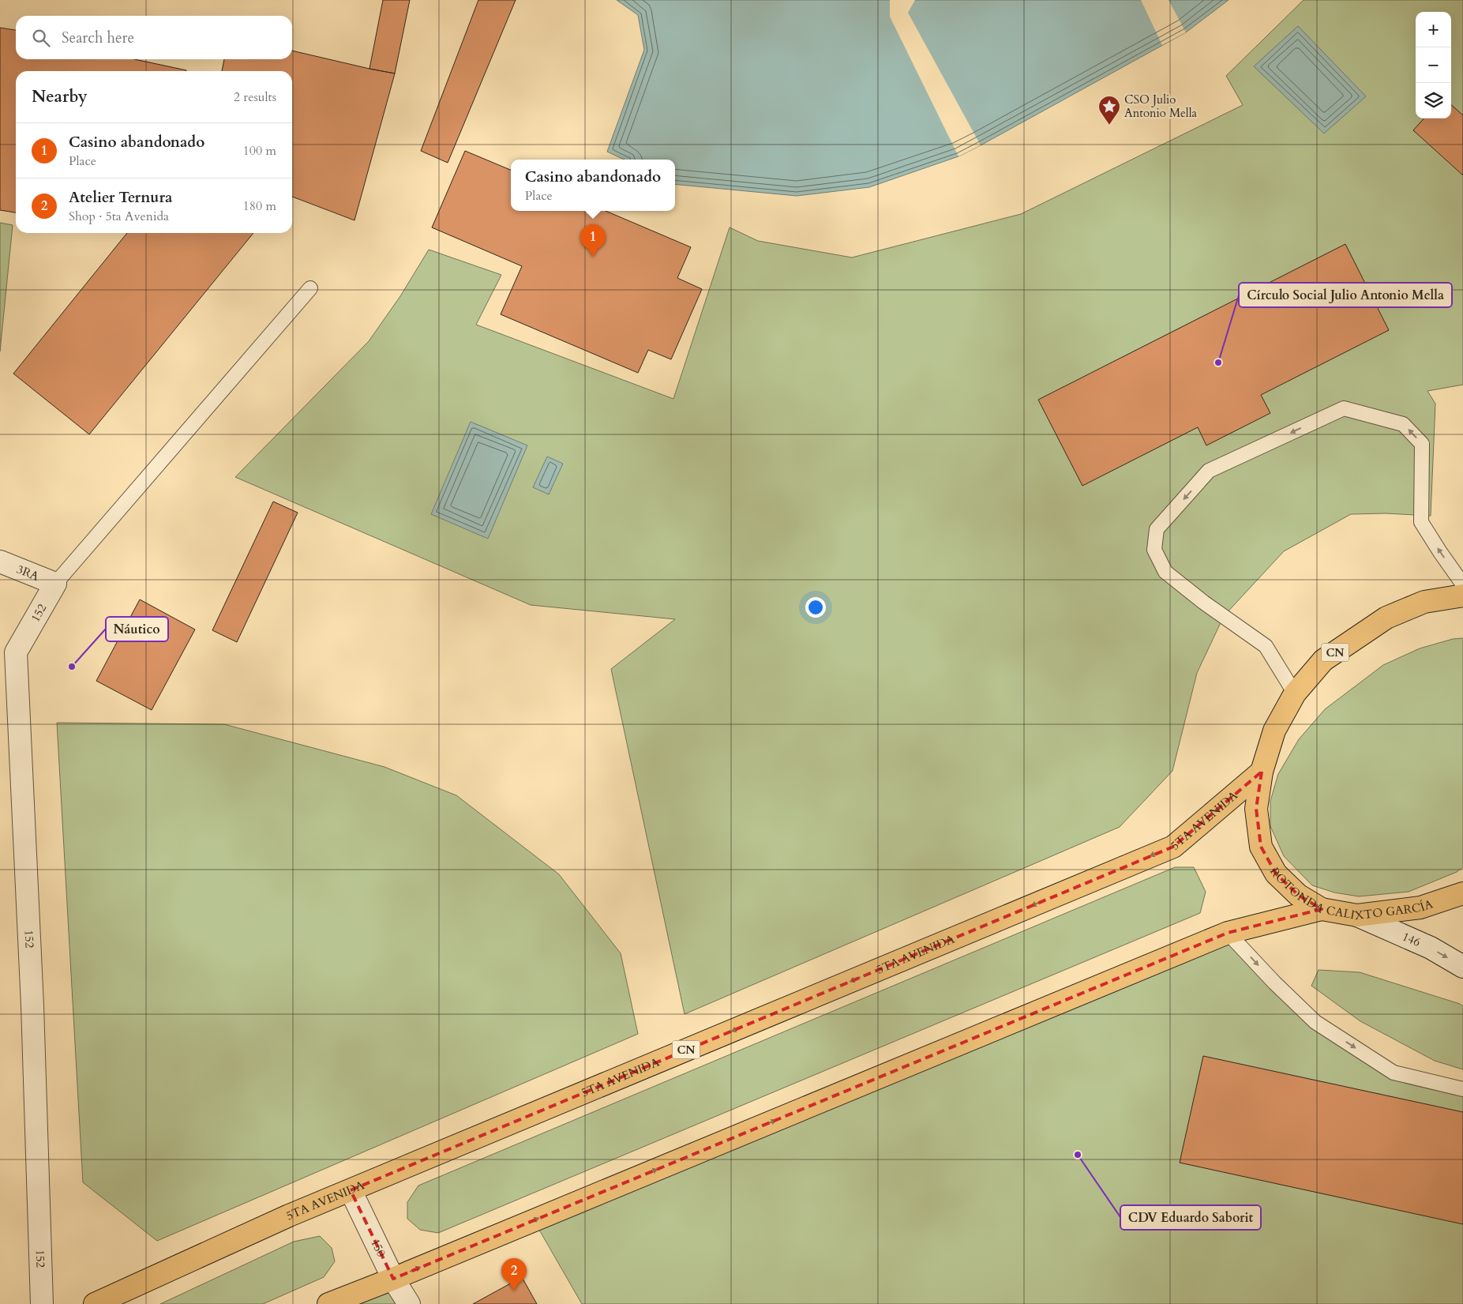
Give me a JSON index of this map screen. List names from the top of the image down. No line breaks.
{"streets":{"highway":["CN","5TA AVENIDA","ROTONDA CALIXTO GARCÍA"],"street":["3RA","152","146","150"]},"crossings":[["3RA","152"],["CN","ROTONDA CALIXTO GARCÍA"],["CN","150"],["5TA AVENIDA","ROTONDA CALIXTO GARCÍA"],["5TA AVENIDA","150"],["ROTONDA CALIXTO GARCÍA","146"]],"one_way":["146"],"places":{"place":["CSO Julio Antonio Mella"],"other":["Círculo Social Julio Antonio Mella","Náutico","CDV Eduardo Saborit"]},"page":{"map_buttons":["+","−"],"search":"Search here","heading":["Nearby","2 results"],"list":[{"mark":"1","name":"Casino abandonado","note":"Place","value":"100 m"},{"mark":"2","name":"Atelier Ternura","note":"Shop · 5ta Avenida","value":"180 m"}],"popup":["Casino abandonado","Place"],"pins":["1","2"]}}
